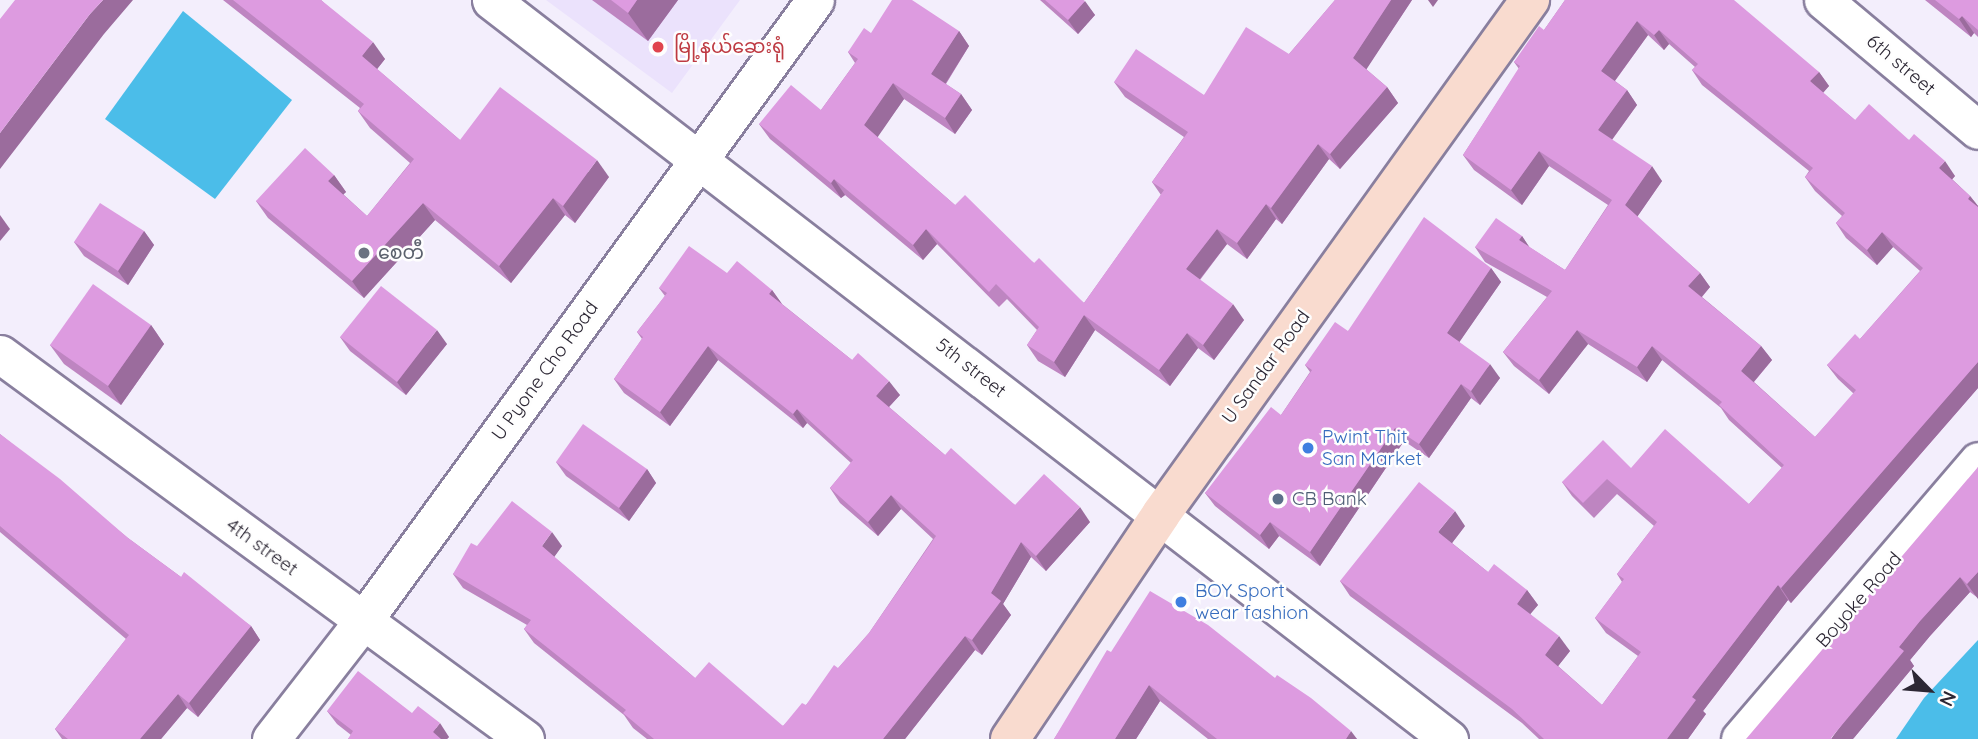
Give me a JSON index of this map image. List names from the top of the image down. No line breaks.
{"streets":{"main road":["U Sandar Road"],"street":["6th street","5th street","U Pyone Cho Road","4th street","Boyoke Road"]},"crossings":[["U Sandar Road","5th street"],["5th street","U Pyone Cho Road"],["U Pyone Cho Road","4th street"]],"places":["မြို့နယ်ဆေးရုံ","စေတီ","Pwint Thit San Market","CB Bank","BOY Sport wear fashion"],"north":"bottom right"}
